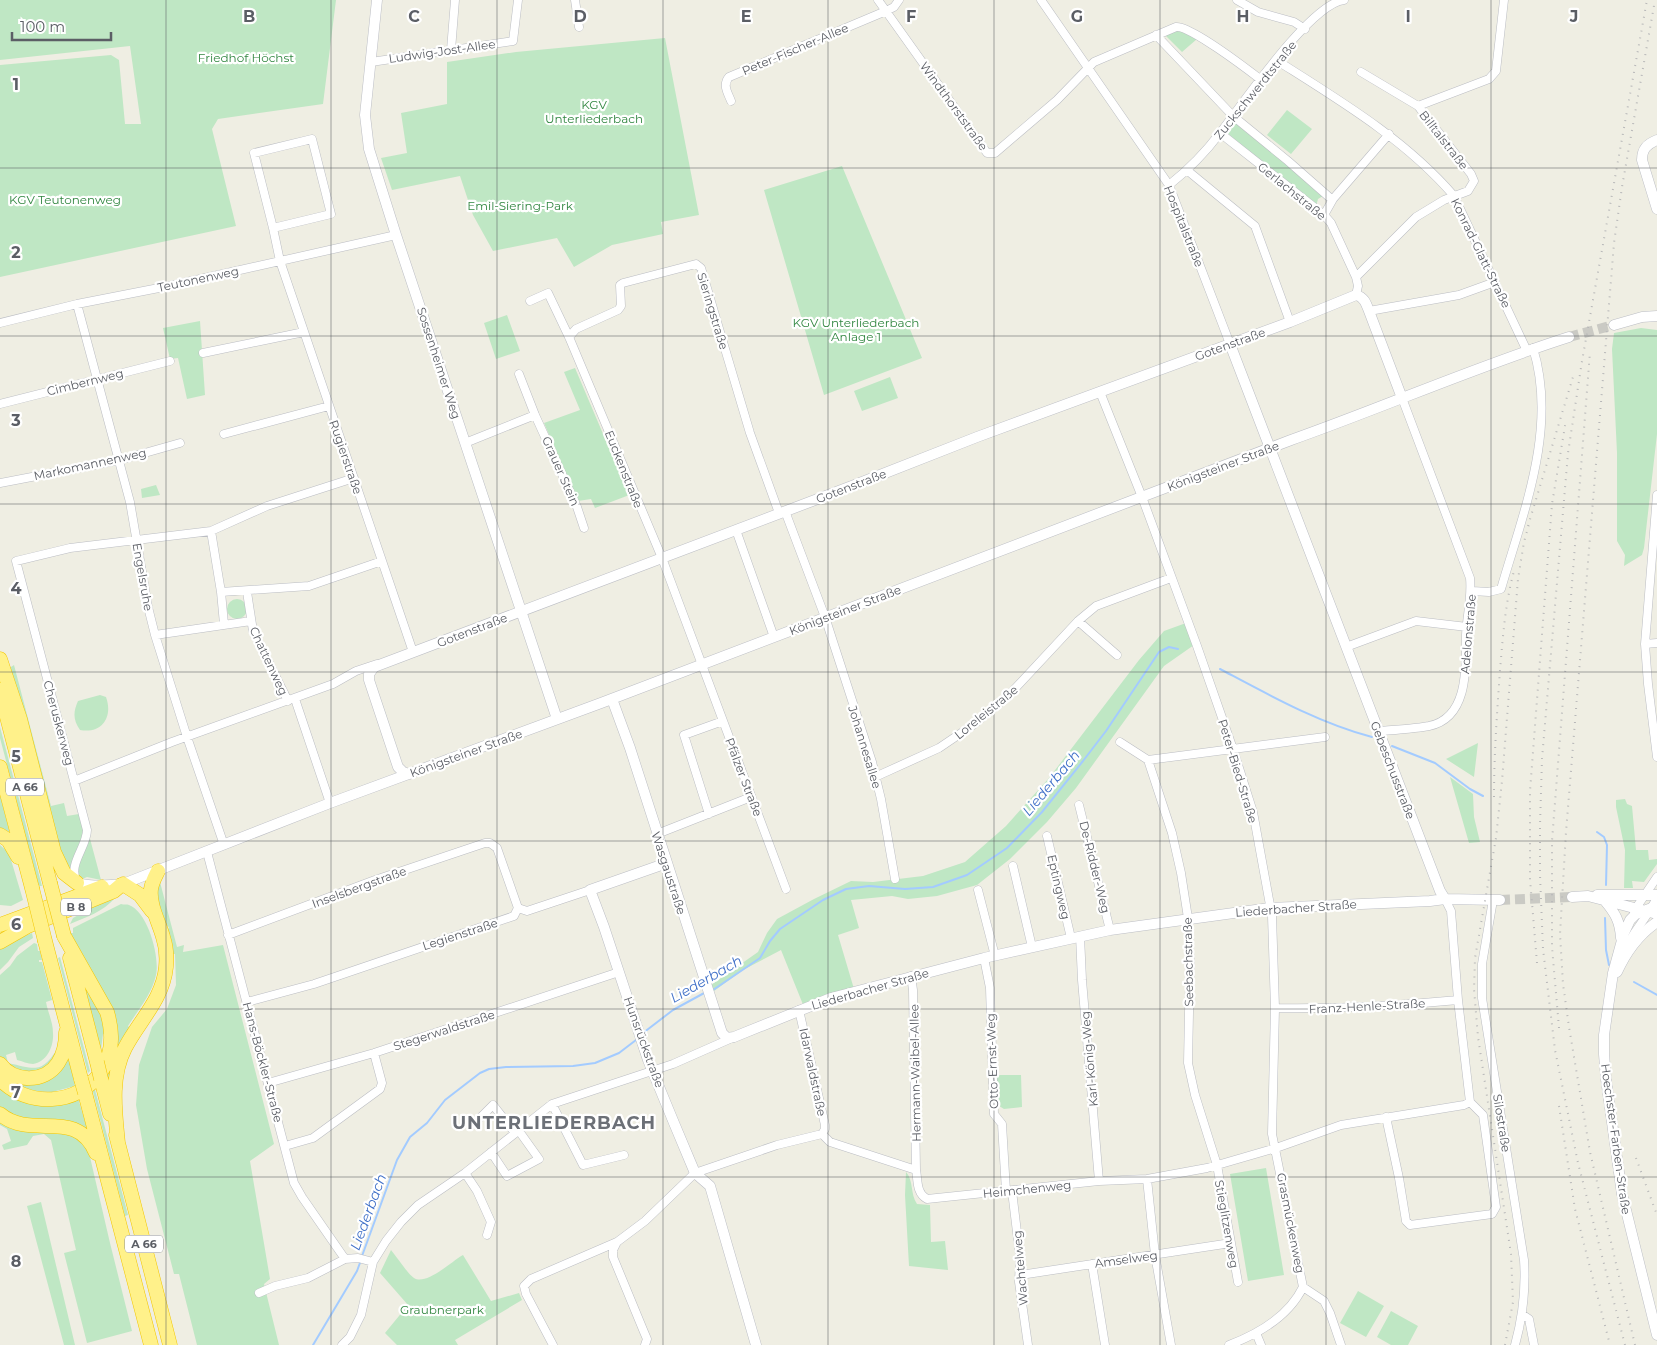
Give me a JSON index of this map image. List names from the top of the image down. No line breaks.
{"streets":{"highway":["A 66","B 8"],"main road":["Hospitalstraße","Gotenstraße","Sossenheimer Weg","Königsteiner Straße","Gebeschusstraße","Wasgaustraße","Liederbacher Straße","Legienstraße","Hunsrückstraße","Hoechster-Farben-Straße"],"street":["Peter-Fischer-Allee","Ludwig-Jost-Allee","Zuckschwerdtstraße","Windthorststraße","Billtalstraße","Gerlachstraße","Konrad-Glatt-Straße","Teutonenweg","Sieringstraße","Cimbernweg","Rugierstraße","Markomannenweg","Euckenstraße","Grauer Stein","Engelsruhe","Adelonstraße","Chattenweg","Loreleistraße","Cheruskerweg","Johannesallee","Peter-Bied-Straße","Pfälzer Straße","De-Ridder-Weg","Inselsbergstraße","Eptingweg","Seebachstraße","Franz-Henle-Straße","Stegerwaldstraße","Karl-König-Weg","Otto-Ernst-Weg","Hans-Böckler-Straße","Idarwaldstraße","Hermann-Waibel-Allee","Silostraße","Heimchenweg","Grasmückenweg","Stieglitzenweg","Amselweg","Wachtelweg"]},"crossings":[["Peter-Fischer-Allee","Windthorststraße"],["Ludwig-Jost-Allee","Sossenheimer Weg"],["Zuckschwerdtstraße","Gerlachstraße"],["Zuckschwerdtstraße","Hospitalstraße"],["Zuckschwerdtstraße","Konrad-Glatt-Straße"],["Windthorststraße","Hospitalstraße"],["Billtalstraße","Konrad-Glatt-Straße"],["Gerlachstraße","Gotenstraße"],["Hospitalstraße","Gotenstraße"],["Hospitalstraße","Königsteiner Straße"],["Hospitalstraße","Gebeschusstraße"],["Konrad-Glatt-Straße","Königsteiner Straße"],["Konrad-Glatt-Straße","Adelonstraße"],["Teutonenweg","Sossenheimer Weg"],["Teutonenweg","Rugierstraße"],["Teutonenweg","Engelsruhe"],["Sieringstraße","Gotenstraße"],["Sieringstraße","Königsteiner Straße"],["Sieringstraße","Euckenstraße"],["Sieringstraße","Johannesallee"],["Gotenstraße","Sossenheimer Weg"],["Gotenstraße","Rugierstraße"],["Gotenstraße","Euckenstraße"],["Gotenstraße","Engelsruhe"],["Gotenstraße","Chattenweg"],["Gotenstraße","Cheruskerweg"],["Gotenstraße","Peter-Bied-Straße"],["Sossenheimer Weg","Königsteiner Straße"],["Cimbernweg","Engelsruhe"],["Markomannenweg","Engelsruhe"],["Königsteiner Straße","Euckenstraße"],["Königsteiner Straße","Engelsruhe"],["Königsteiner Straße","Adelonstraße"],["Königsteiner Straße","Chattenweg"],["Königsteiner Straße","Johannesallee"],["Königsteiner Straße","Gebeschusstraße"],["Königsteiner Straße","Peter-Bied-Straße"],["Königsteiner Straße","Pfälzer Straße"],["Königsteiner Straße","Wasgaustraße"],["Königsteiner Straße","B 8"],["Königsteiner Straße","Hans-Böckler-Straße"],["Euckenstraße","Pfälzer Straße"],["Engelsruhe","Cheruskerweg"],["Adelonstraße","Gebeschusstraße"],["Loreleistraße","Johannesallee"],["Loreleistraße","Peter-Bied-Straße"],["Gebeschusstraße","Liederbacher Straße"],["Gebeschusstraße","Franz-Henle-Straße"],["Gebeschusstraße","Heimchenweg"],["Peter-Bied-Straße","Liederbacher Straße"],["Peter-Bied-Straße","Franz-Henle-Straße"],["Peter-Bied-Straße","Heimchenweg"],["Peter-Bied-Straße","Grasmückenweg"],["De-Ridder-Weg","Liederbacher Straße"],["Wasgaustraße","Liederbacher Straße"],["Wasgaustraße","Legienstraße"],["Inselsbergstraße","Legienstraße"],["Inselsbergstraße","Hans-Böckler-Straße"],["Eptingweg","Liederbacher Straße"],["Eptingweg","Karl-König-Weg"],["Liederbacher Straße","Seebachstraße"],["Liederbacher Straße","Hunsrückstraße"],["Liederbacher Straße","Karl-König-Weg"],["Liederbacher Straße","Otto-Ernst-Weg"],["Liederbacher Straße","Idarwaldstraße"],["Liederbacher Straße","Hermann-Waibel-Allee"],["Liederbacher Straße","Silostraße"],["Legienstraße","Hunsrückstraße"],["Legienstraße","Hans-Böckler-Straße"],["Seebachstraße","Heimchenweg"],["Seebachstraße","Stieglitzenweg"],["Stegerwaldstraße","Hunsrückstraße"],["Stegerwaldstraße","Hans-Böckler-Straße"],["Karl-König-Weg","Heimchenweg"],["Otto-Ernst-Weg","Heimchenweg"],["Otto-Ernst-Weg","Wachtelweg"],["Hermann-Waibel-Allee","Heimchenweg"],["Heimchenweg","Grasmückenweg"],["Heimchenweg","Stieglitzenweg"],["Heimchenweg","Wachtelweg"],["Stieglitzenweg","Amselweg"],["Amselweg","Wachtelweg"]],"districts":["UNTERLIEDERBACH"],"water":["Liederbach"],"parks":["Friedhof Höchst","KGV Unterliederbach","KGV Teutonenweg","Emil-Siering-Park","KGV Unterliederbach Anlage 1","Graubnerpark"],"scale_bar":"100 m","grid":{"columns":["B","C","D","E","F","G","H","I","J"],"rows":["1","2","3","4","5","6","7","8"]}}
